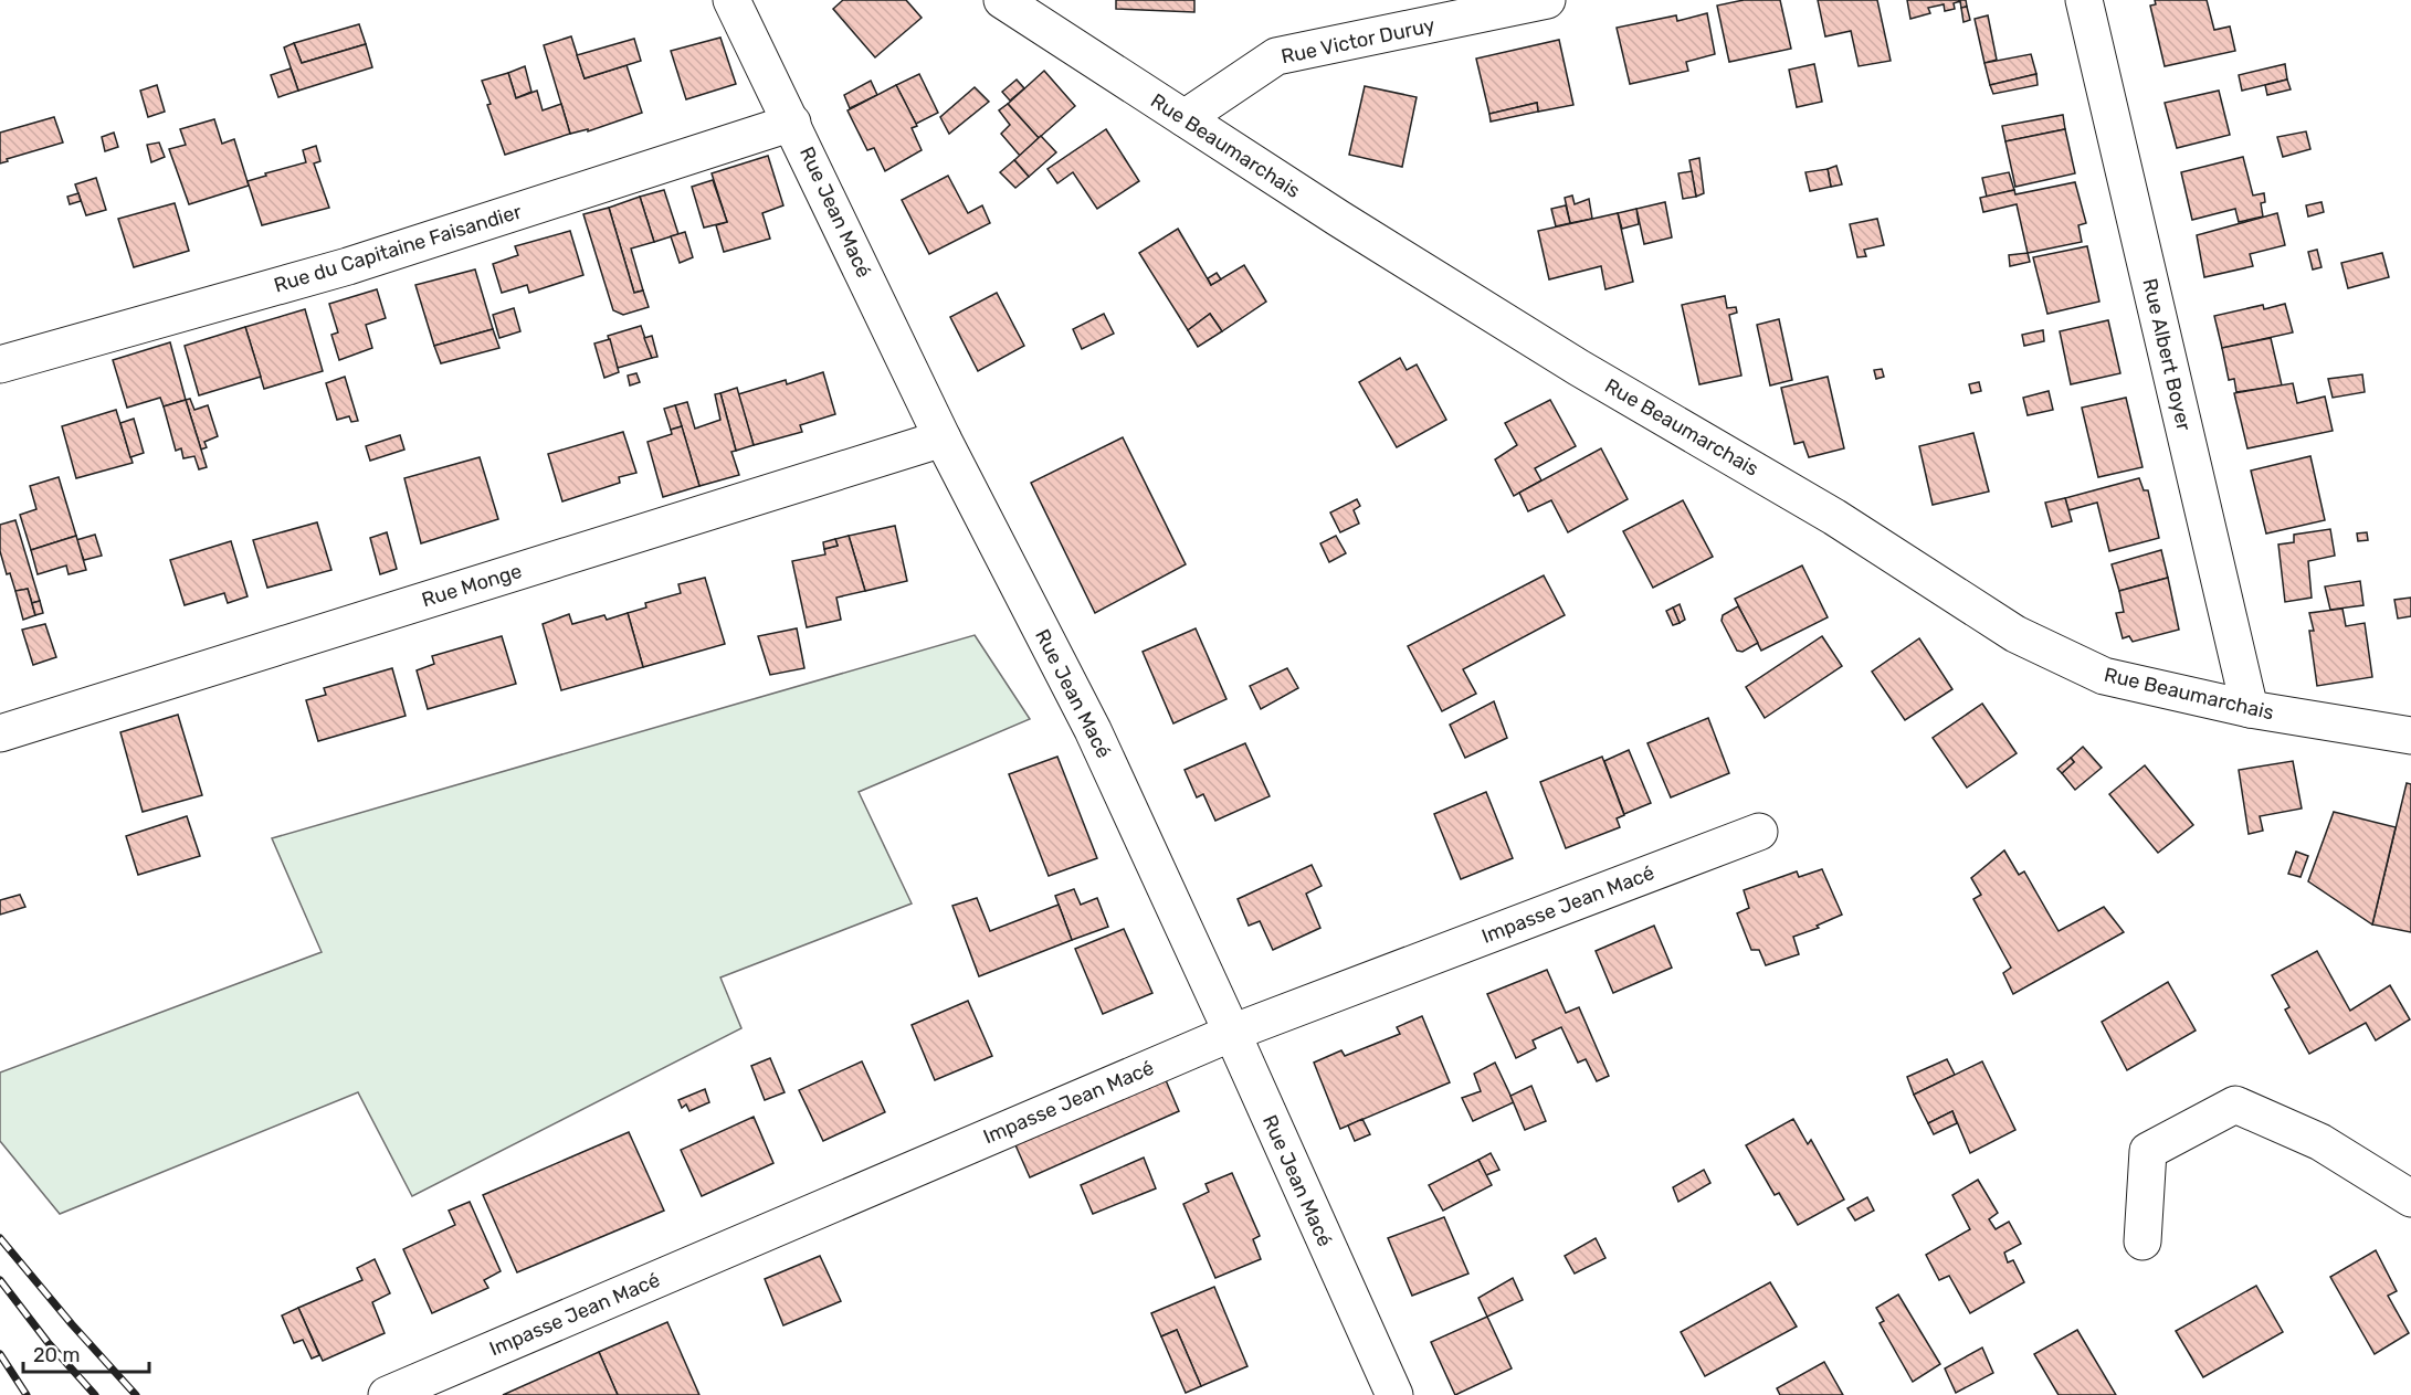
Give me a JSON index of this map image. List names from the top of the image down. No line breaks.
{"streets":{"street":["Rue Victor Duruy","Rue Beaumarchais","Rue Jean Macé","Rue du Capitaine Faisandier","Rue Albert Boyer","Rue Monge","Impasse Jean Macé"]},"crossings":[["Rue Victor Duruy","Rue Beaumarchais"],["Rue Beaumarchais","Rue Albert Boyer"],["Rue Jean Macé","Rue du Capitaine Faisandier"],["Rue Jean Macé","Rue Monge"],["Rue Jean Macé","Impasse Jean Macé"]],"scale_bar":"20 m"}
